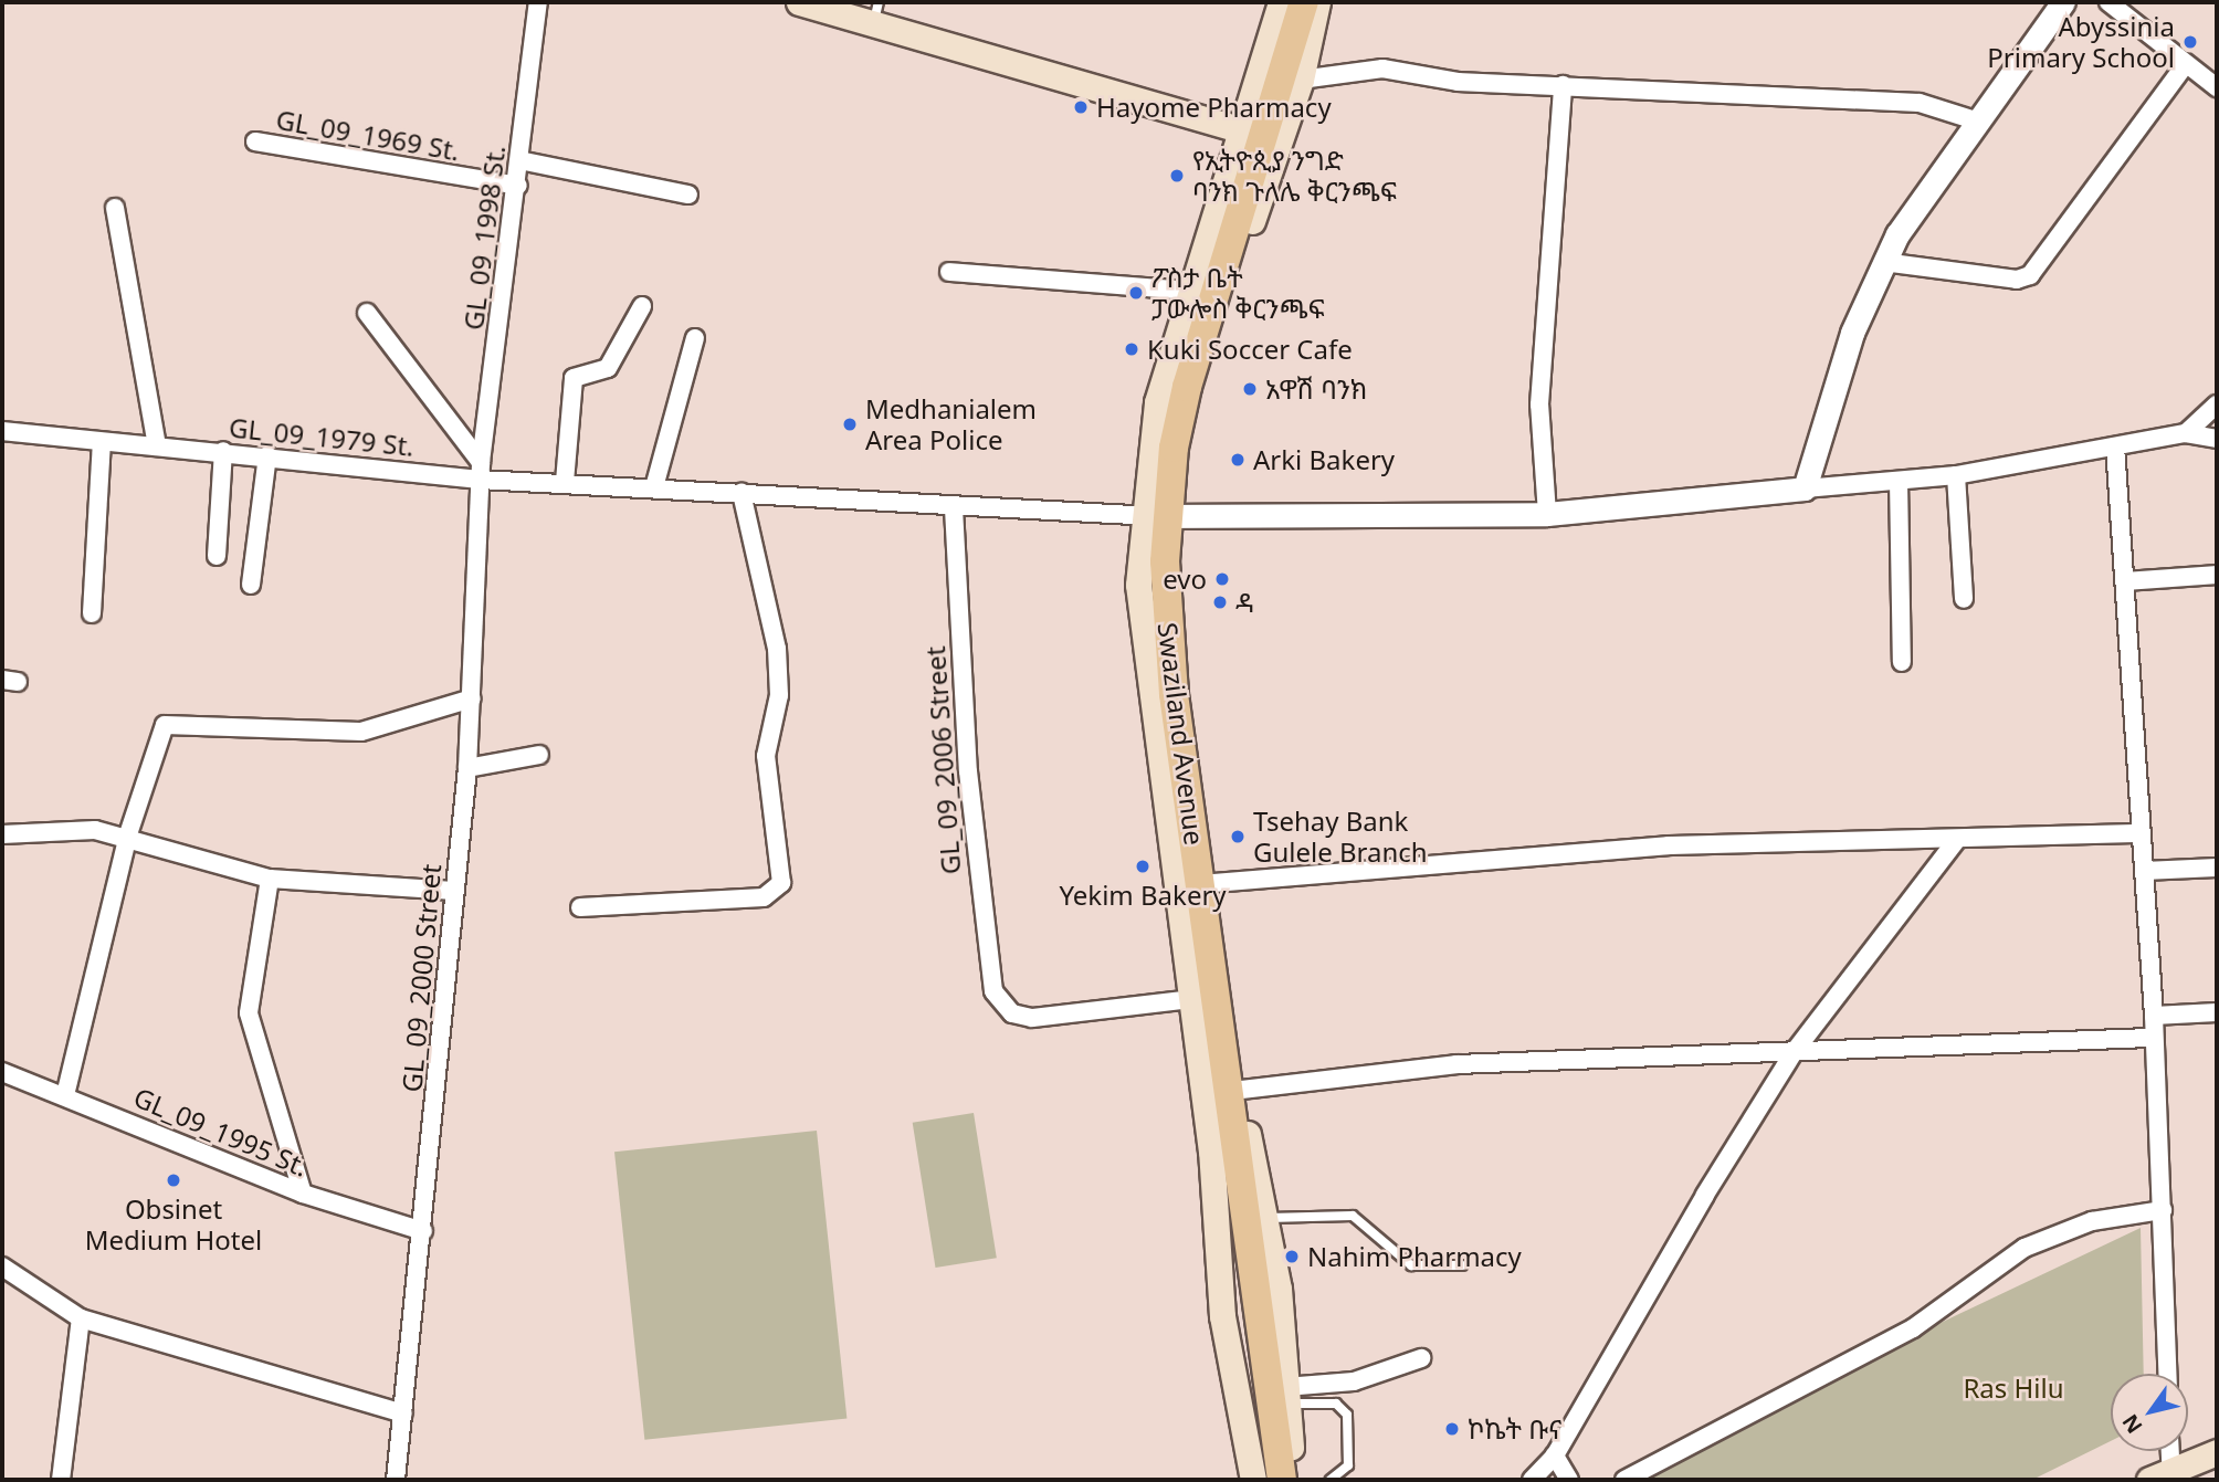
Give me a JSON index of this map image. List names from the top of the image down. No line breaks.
{"streets":{"main road":["Swaziland Avenue"],"street":["GL_09_1969 St.","GL_09_1998 St.","GL_09_1979 St.","GL_09_2006 Street","GL_09_2000 Street","GL_09_1995 St."]},"crossings":[["GL_09_1969 St.","GL_09_1998 St."],["GL_09_1998 St.","GL_09_1979 St."],["GL_09_1998 St.","GL_09_2000 Street"],["GL_09_1979 St.","Swaziland Avenue"],["GL_09_1979 St.","GL_09_2006 Street"],["GL_09_1979 St.","GL_09_2000 Street"],["GL_09_2000 Street","GL_09_1995 St."]],"parks":["Ras Hilu"],"places":["Abyssinia Primary School","Hayome Pharmacy","የኢትዮጲያ ንግድ ባንክ ጉለሌ ቅርንጫፍ","ፖስታ ቤት ፓውሎስ ቅርንጫፍ","Kuki Soccer Cafe","አዋሽ ባንክ","Medhanialem Area Police","Arki Bakery","evo","ዳ","Tsehay Bank Gulele Branch","Yekim Bakery","Obsinet Medium Hotel","Nahim Pharmacy","ኮኬት ቡና"],"north":"bottom left"}
